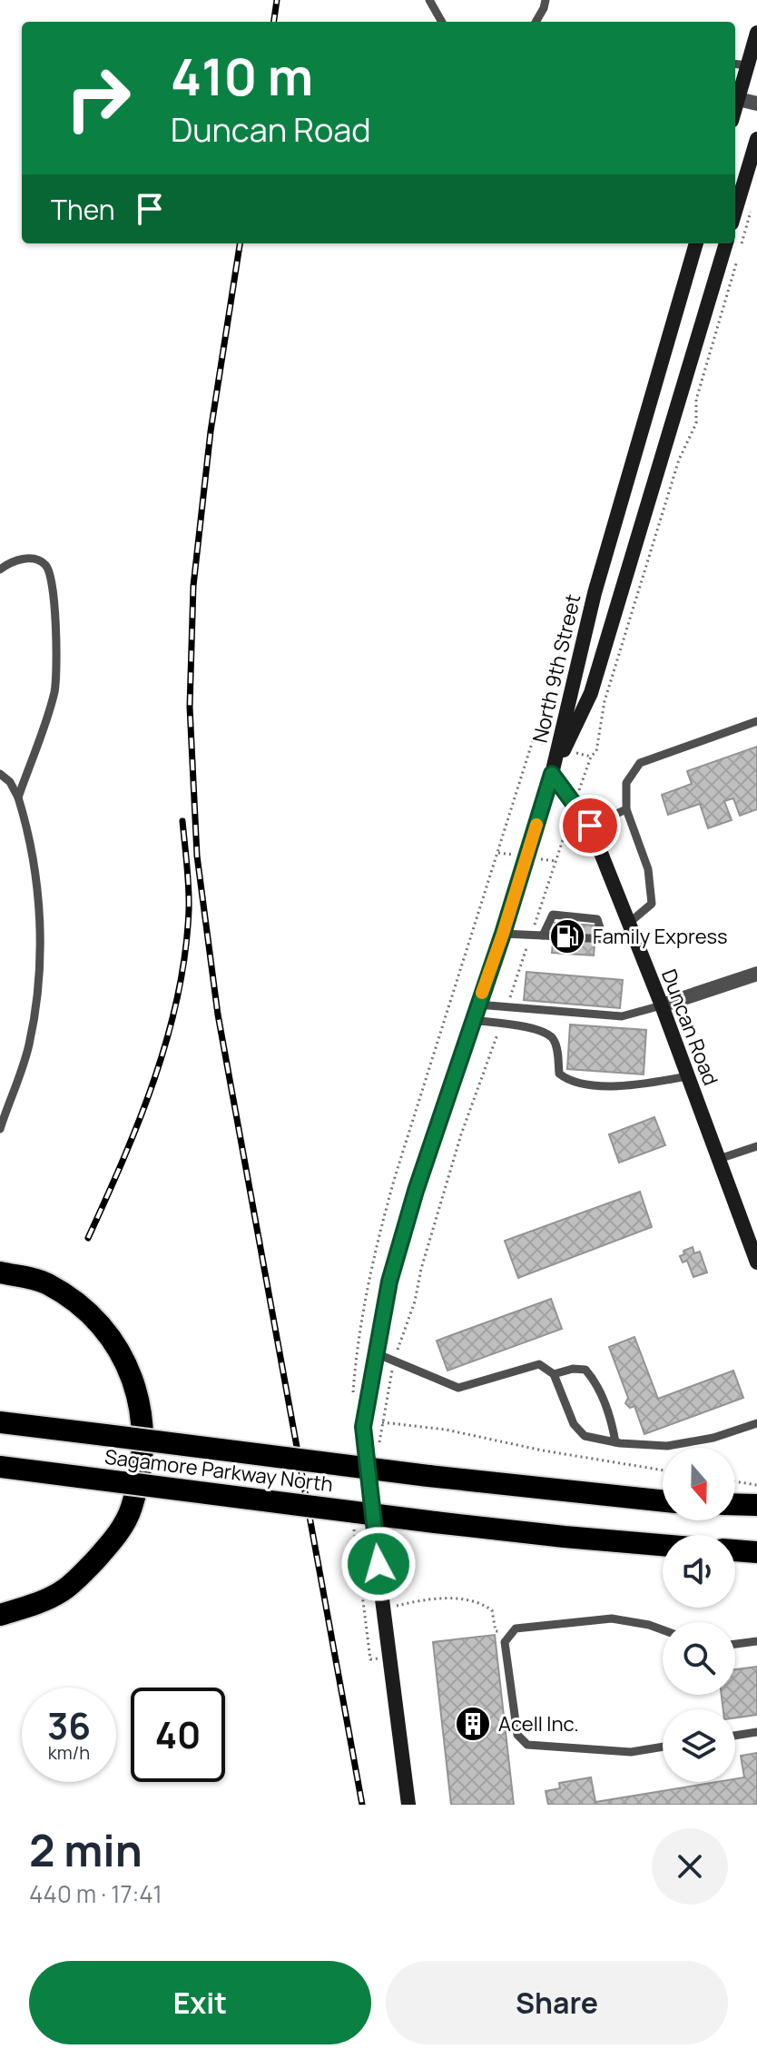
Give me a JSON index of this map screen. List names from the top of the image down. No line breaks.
{"streets":{"highway":["Sagamore Parkway North"],"main road":["North 9th Street","Duncan Road"]},"crossings":[["North 9th Street","Duncan Road"]],"places":{"fuel station":["Family Express"],"building":["Acell Inc."]},"north":"bottom","page":{"turn":["410 m","Duncan Road"],"then":"Then","speed":"36 km/h","limit":"40","heading":["2 min","440 m · 17:41"],"buttons":["Exit","Share"]}}
